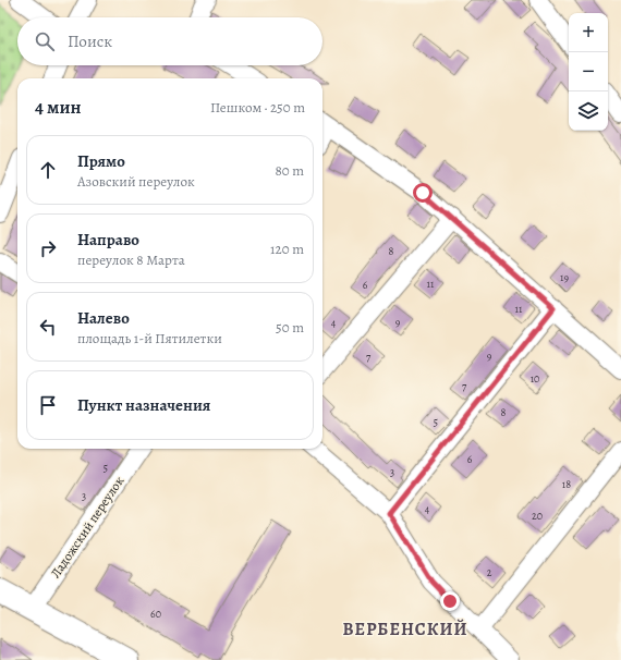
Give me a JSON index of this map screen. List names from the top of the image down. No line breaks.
{"streets":{"street":["Ладожский переулок"]},"districts":["ВЕРБЕНСКИЙ"],"house_numbers":["8","19","11","6","11","9","4","9","7","10","7","8","5","6","5","3","18","3","4","20","2","60"],"page":{"map_buttons":["+","−"],"search":"Поиск","heading":["4 мин","Пешком · 250 m"],"list":[["Прямо","Азовский переулок","80 m"],["Направо","переулок 8 Марта","120 m"],["Налево","площадь 1-й Пятилетки","50 m"],"Пункт назначения"]}}
